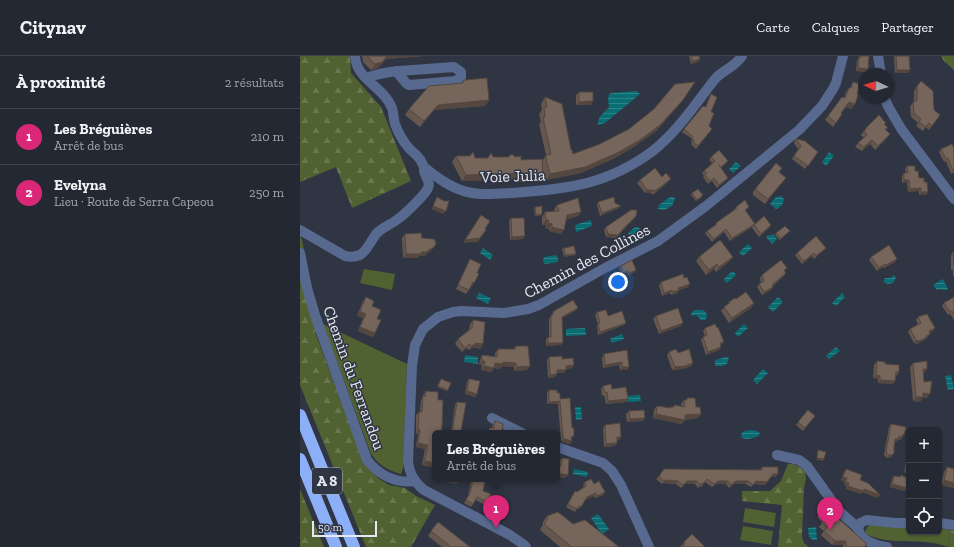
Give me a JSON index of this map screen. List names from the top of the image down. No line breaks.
{"streets":{"highway":["A 8"],"street":["Voie Julia","Chemin des Collines","Chemin du Ferrandou"]},"crossings":[["Chemin des Collines","Chemin du Ferrandou"]],"scale_bar":"50 m","north":"left","page":{"header":"Citynav","nav":["Carte","Calques","Partager"],"heading":["À proximité","2 résultats"],"list":[{"mark":"1","name":"Les Bréguières","note":"Arrêt de bus","value":"210 m"},{"mark":"2","name":"Evelyna","note":"Lieu · Route de Serra Capeou","value":"250 m"}],"map_buttons":["+","−"],"popup":["Les Bréguières","Arrêt de bus"],"pins":["1","2"],"scale":"50 m"}}
